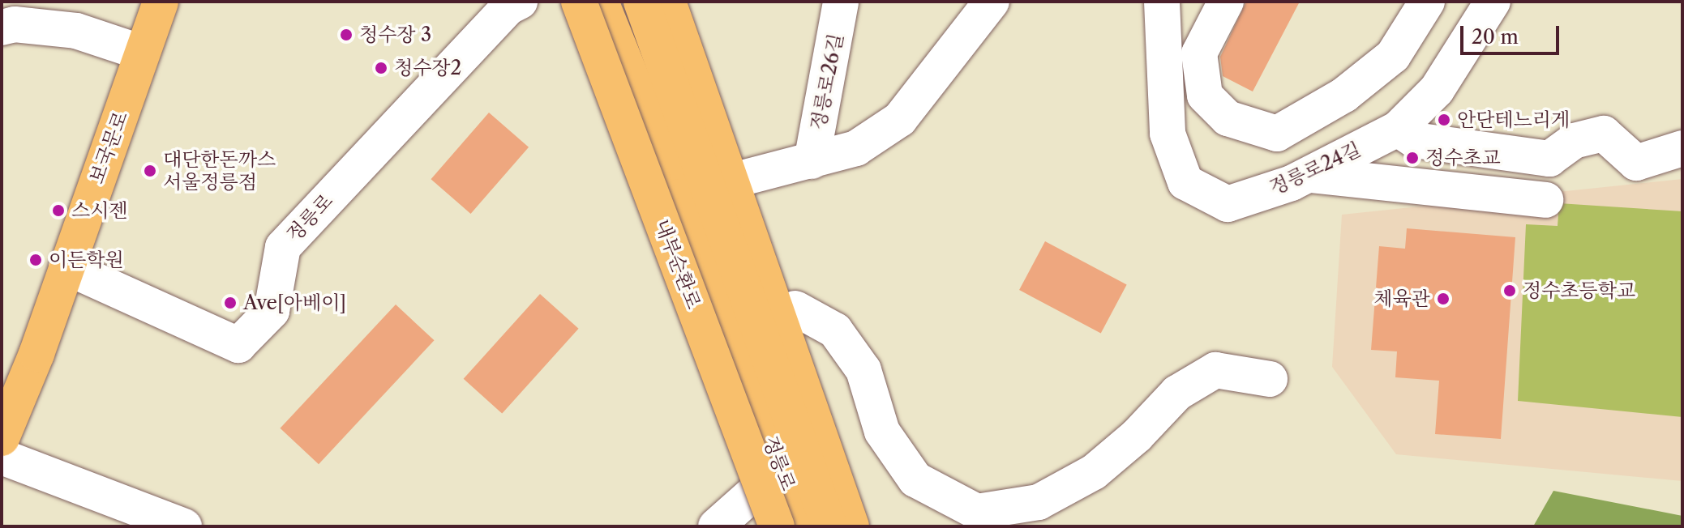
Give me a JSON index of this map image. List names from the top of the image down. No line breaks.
{"streets":{"main road":["보국문로","정릉로","내부순환로"],"street":["정릉로26길","정릉로24길"]},"crossings":[["보국문로","정릉로"]],"places":["청수장 3","청수장2","안단테느리게","정수초교","대단한돈까스 서울정릉점","스시젠","이든학원","정수초등학교","체육관","Ave[아베이]"],"scale_bar":"20 m"}
